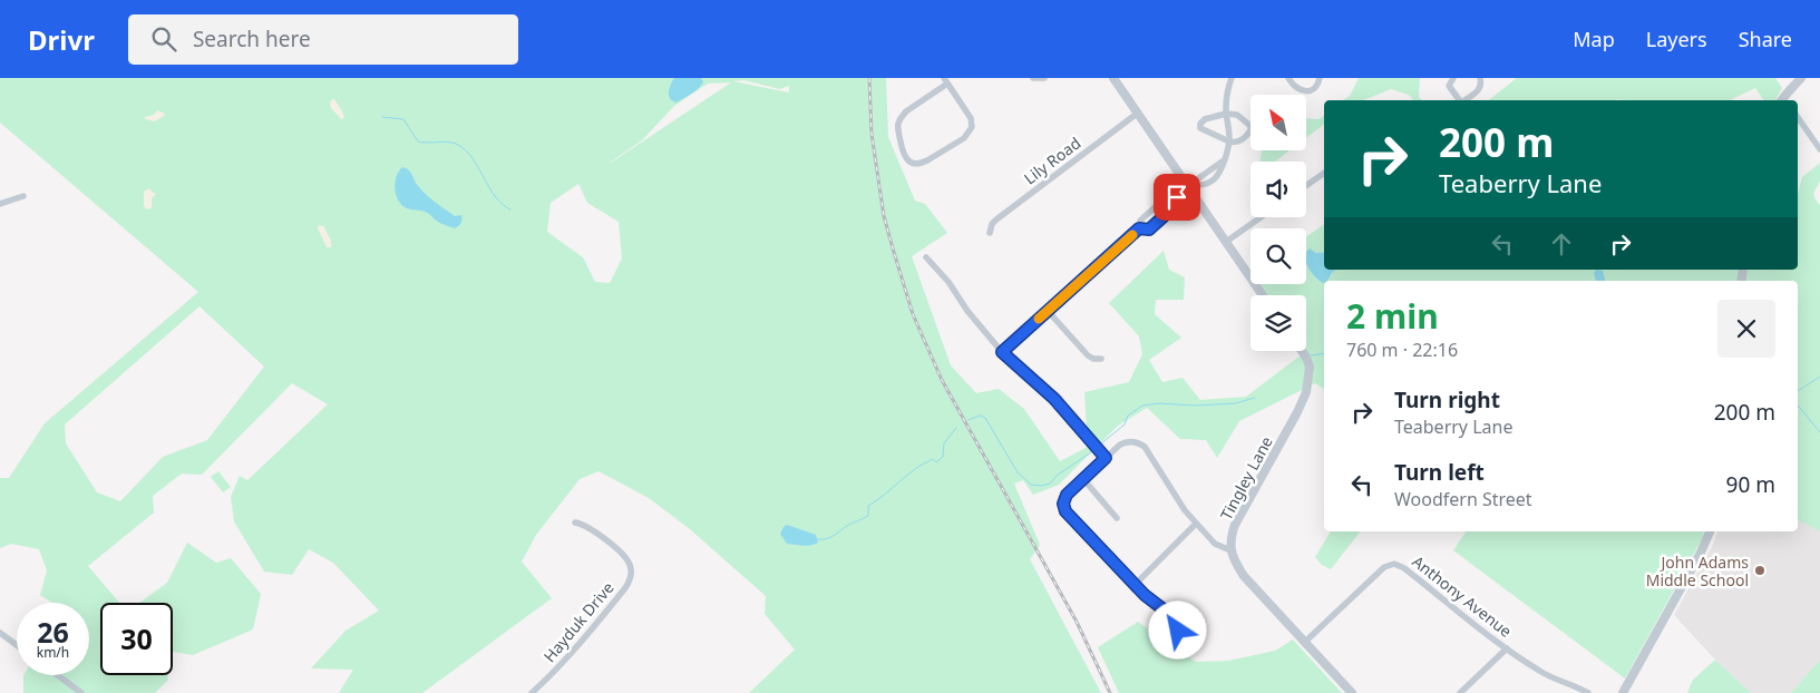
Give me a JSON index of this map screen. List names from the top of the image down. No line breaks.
{"streets":{"street":["Lily Road","Tingley Lane","Anthony Avenue","Hayduk Drive"]},"places":["John Adams Middle School"],"north":"top left","page":{"header":"Drivr","search":"Search here","nav":["Map","Layers","Share"],"turn":["200 m","Teaberry Lane"],"heading":["2 min","760 m · 22:16"],"list":[{"name":"Turn right","note":"Teaberry Lane","value":"200 m"},{"name":"Turn left","note":"Woodfern Street","value":"90 m"}],"speed":"26 km/h","limit":"30"}}
